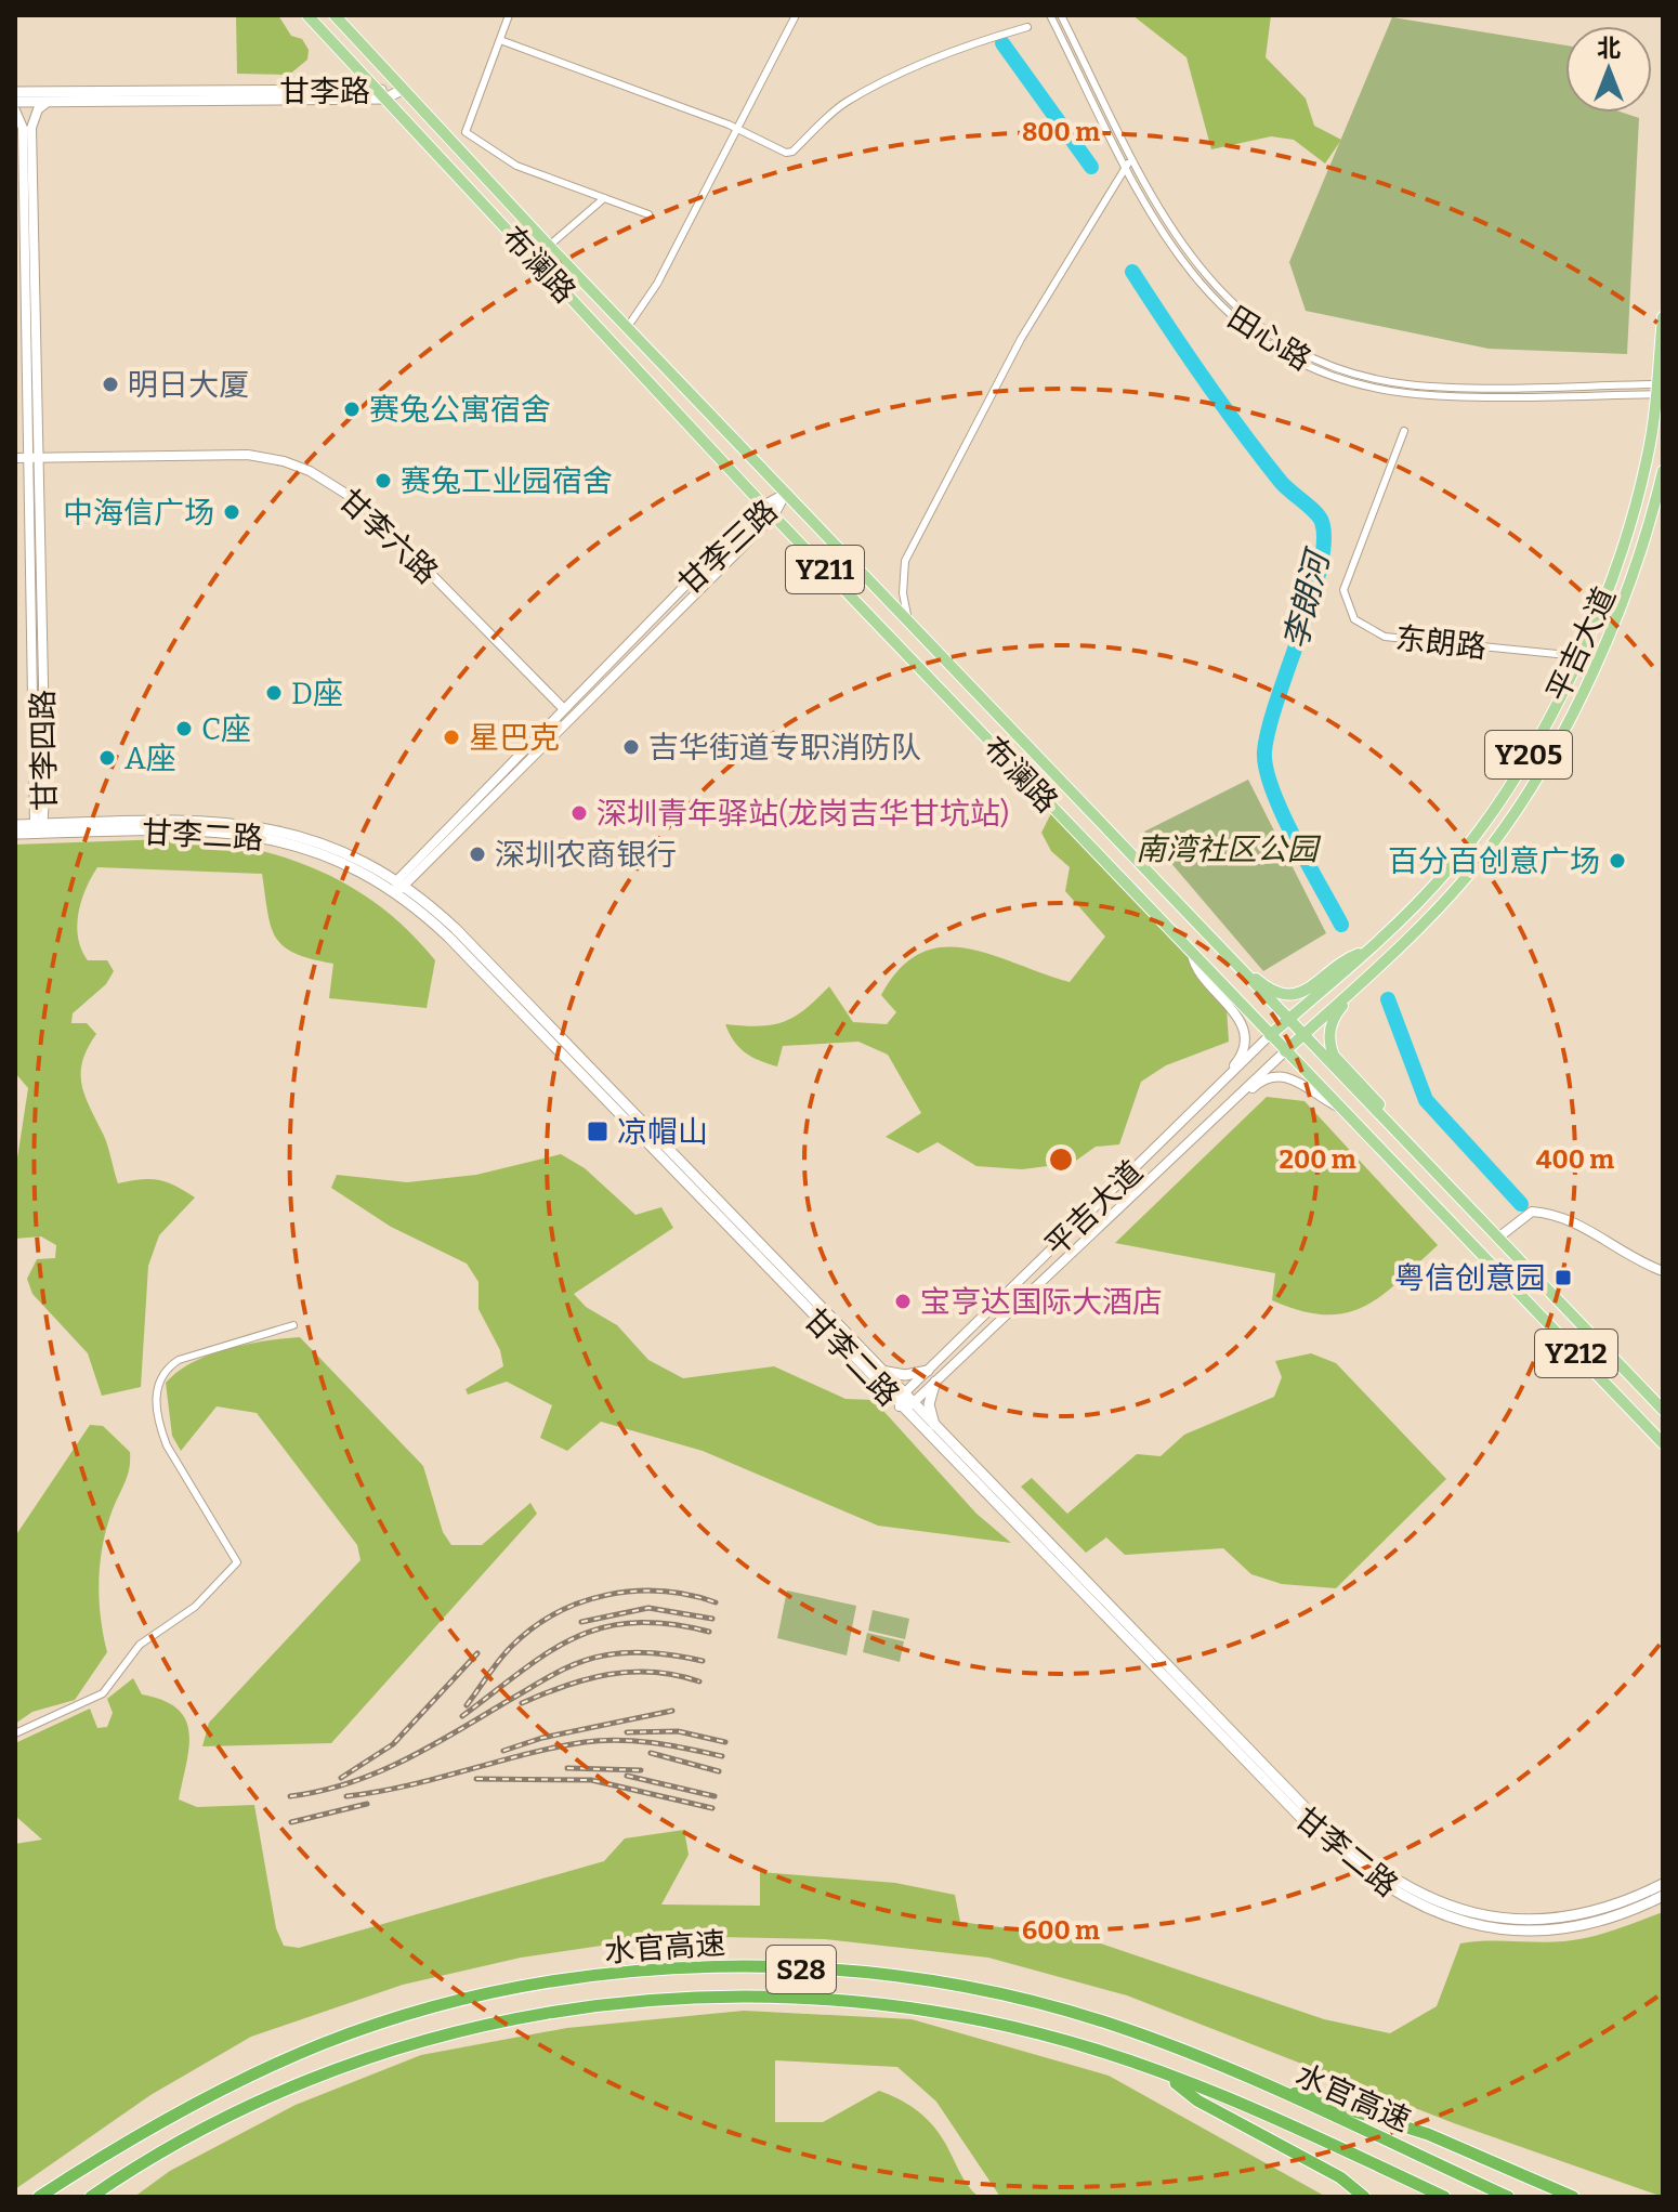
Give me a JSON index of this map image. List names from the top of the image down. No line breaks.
{"streets":{"highway":["水官高速","S28"],"main road":["甘李路","布澜路","Y211","平吉大道","Y205","甘李二路","Y212"],"street":["田心路","甘李六路","甘李三路","东朗路","甘李四路"]},"crossings":[["甘李路","布澜路"],["甘李路","甘李四路"],["布澜路","甘李三路"],["布澜路","平吉大道"],["田心路","平吉大道"],["甘李六路","甘李四路"],["甘李三路","甘李二路"],["东朗路","平吉大道"],["平吉大道","甘李二路"],["甘李四路","甘李二路"]],"water":["李朗河"],"parks":["南湾社区公园"],"places":{"other":["明日大厦","赛兔公寓宿舍","赛兔工业园宿舍","中海信广场","D座","C座","星巴克","吉华街道专职消防队","A座","深圳青年驿站(龙岗吉华甘坑站)","深圳农商银行","百分百创意广场","宝亨达国际大酒店"],"transit":["凉帽山","粤信创意园"]},"north":"top","rings":["800 m","200 m","400 m","600 m"]}
